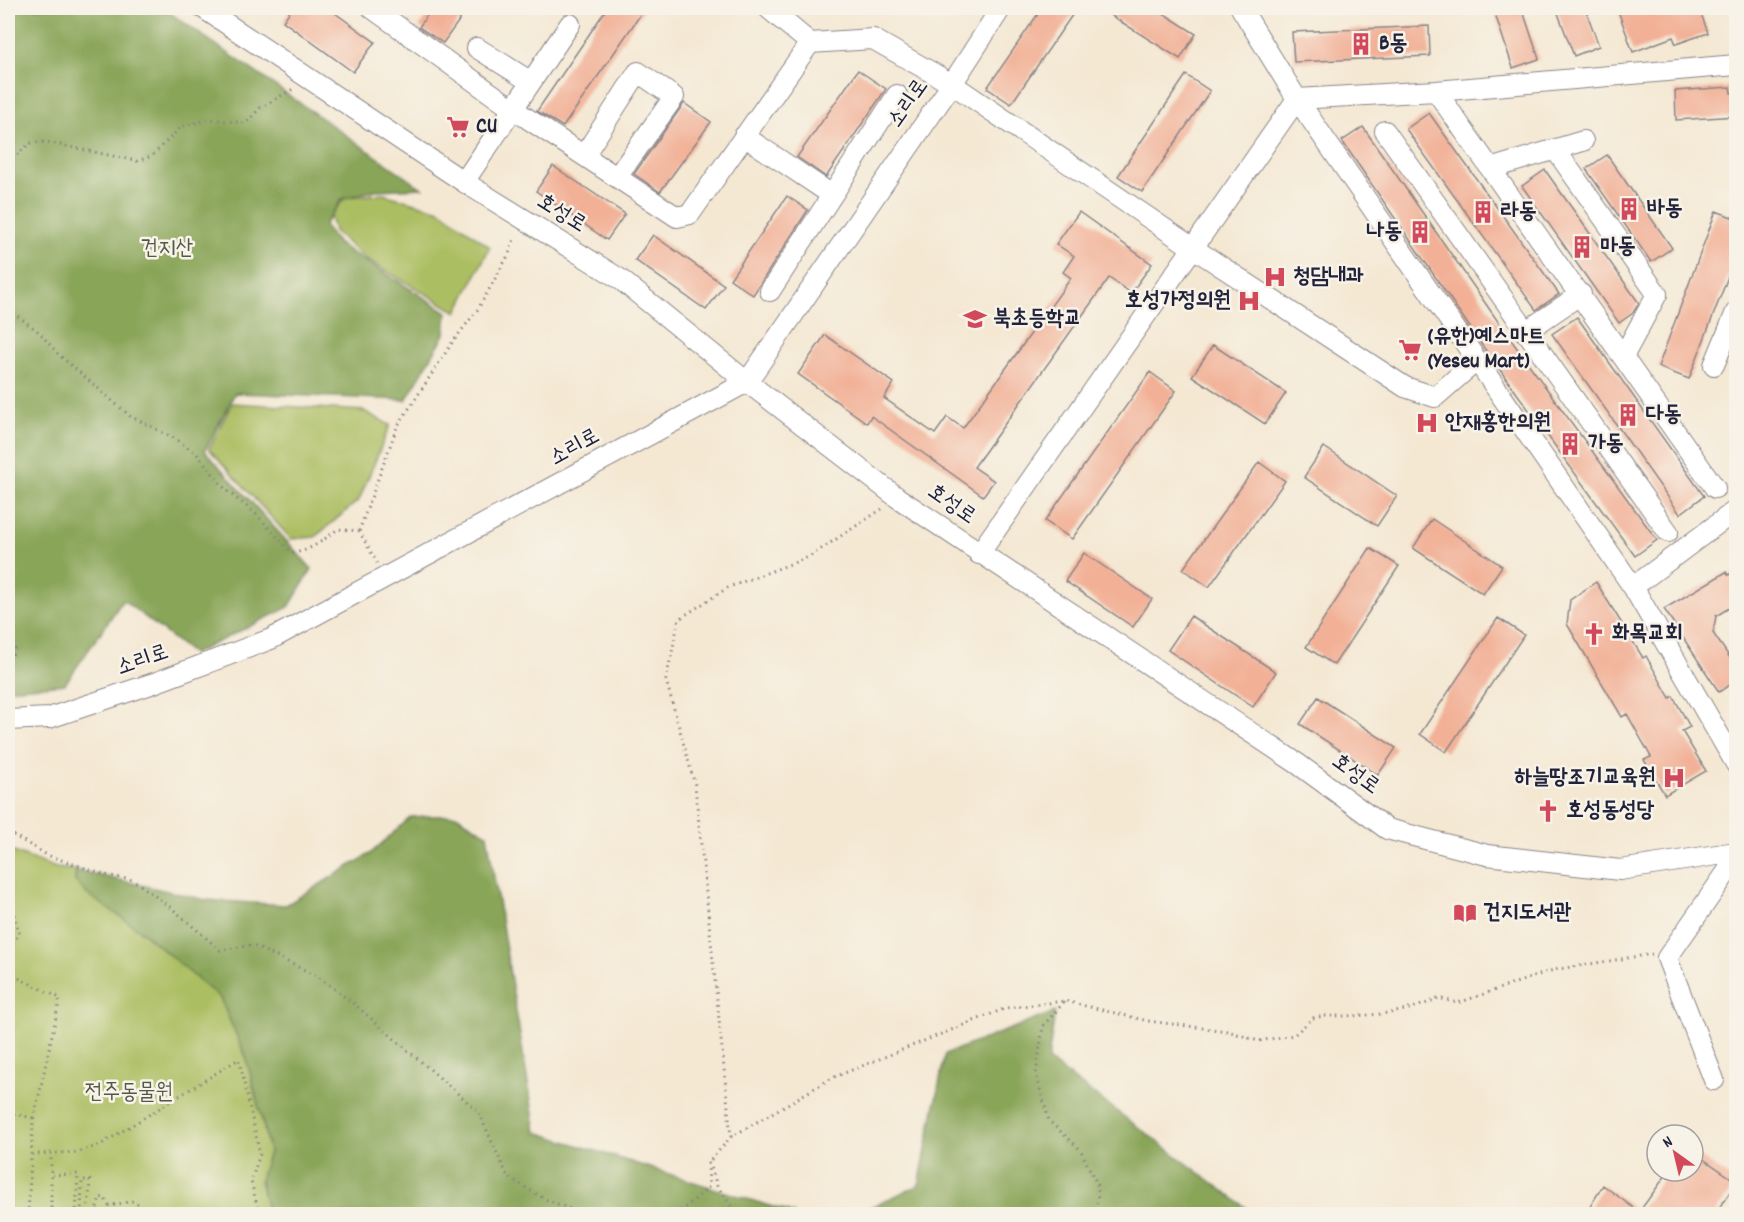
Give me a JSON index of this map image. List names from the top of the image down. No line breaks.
{"streets":{"street":["소리로","호성로"]},"crossings":[["소리로","호성로"]],"parks":["건지산","전주동물원"],"places":{"building":["B동","바동","라동","나동","마동","다동","가동"],"supermarket":["CU","(유한)예스마트 (Yeseu Mart)"],"hospital":["청담내과","호성가정의원","안재홍한의원","하늘땅조기교육원"],"school or university":["북초등학교"],"church":["화목교회","호성동성당"],"library":["건지도서관"]},"north":"top left"}
